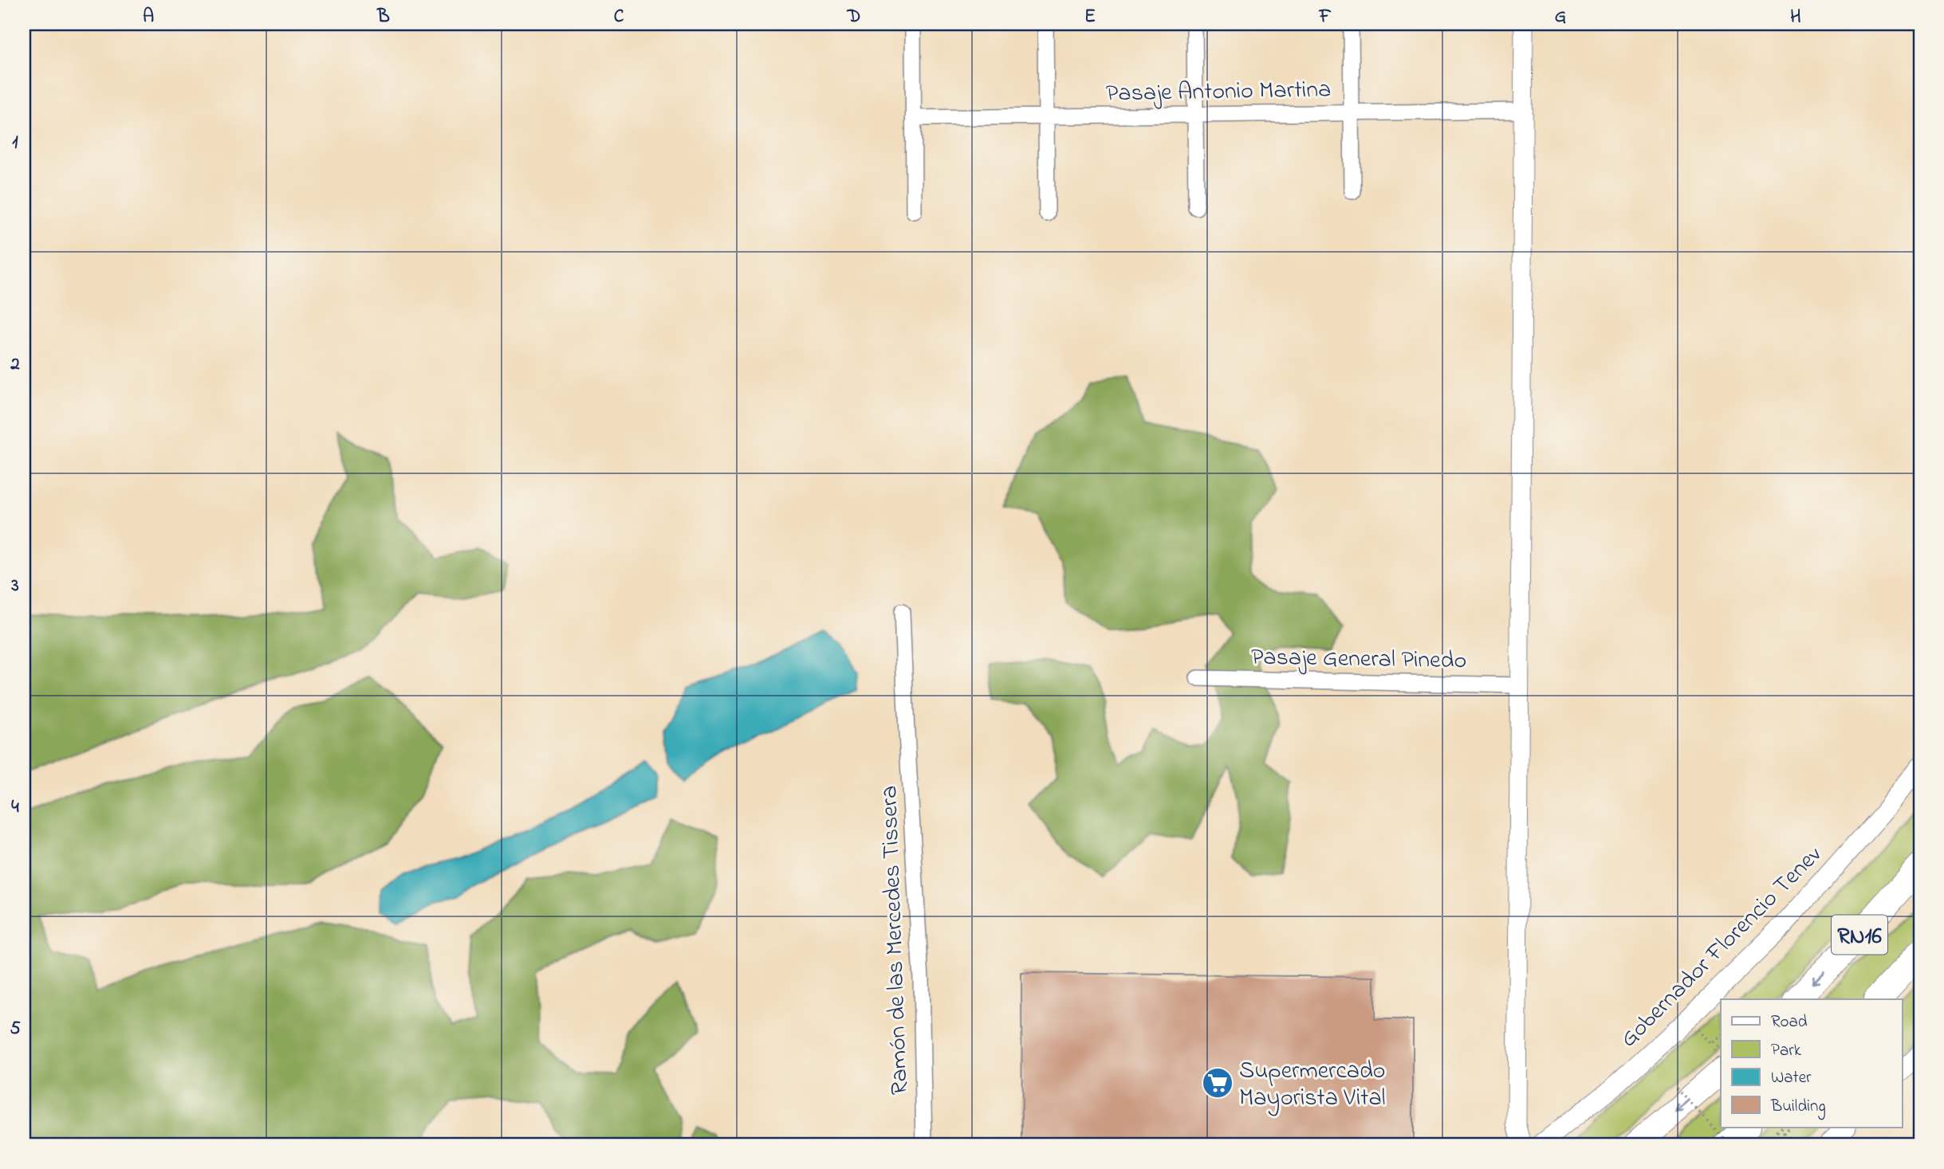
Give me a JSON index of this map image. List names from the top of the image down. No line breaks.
{"streets":{"highway":["RN16"],"street":["Pasaje Antonio Martina","Pasaje General Pinedo","Ramón de las Mercedes Tissera","Gobernador Florencio Tenev"]},"places":{"supermarket":["Supermercado Mayorista Vital"]},"legend":["Road","Park","Water","Building"],"grid":{"columns":["A","B","C","D","E","F","G","H"],"rows":["1","2","3","4","5"]}}
